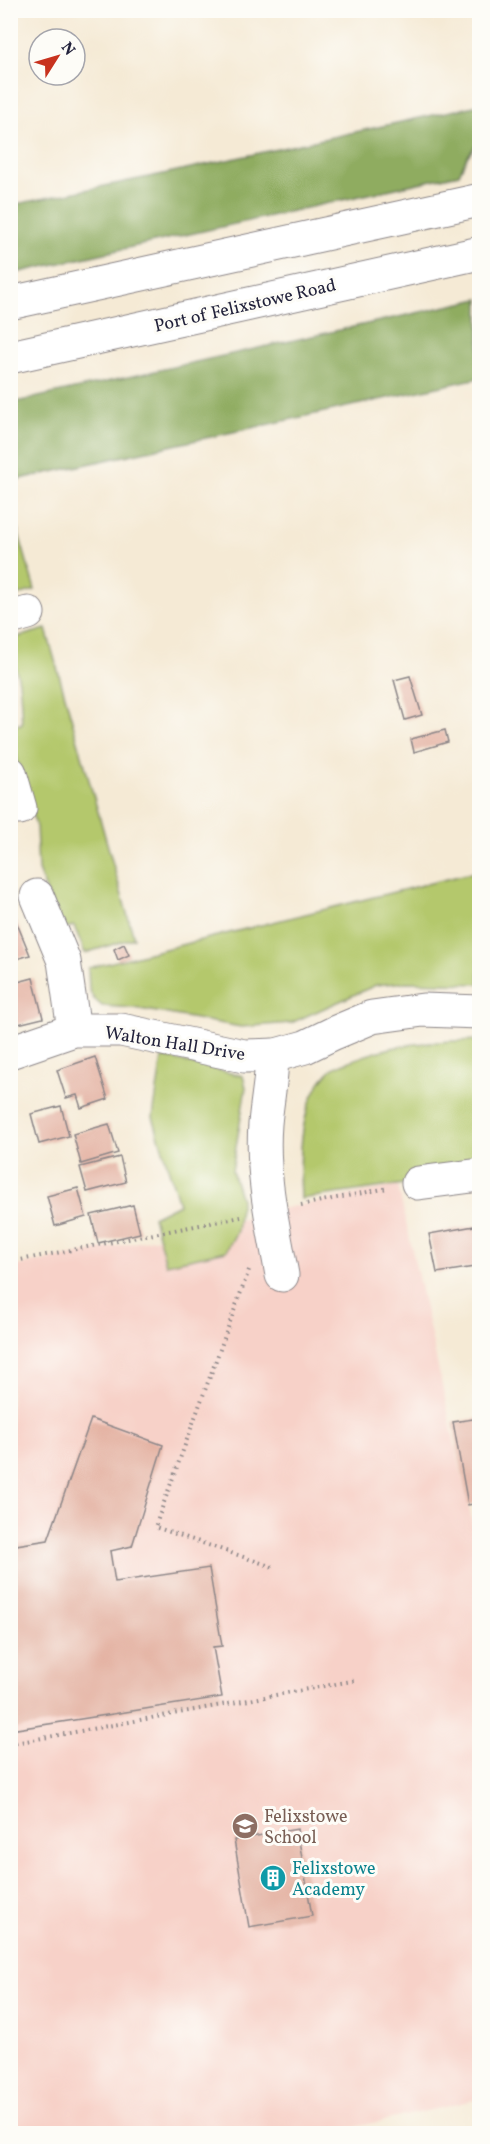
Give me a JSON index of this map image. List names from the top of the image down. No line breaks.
{"streets":{"main road":["Port of Felixstowe Road","Walton Hall Drive"]},"places":{"school or university":["Felixstowe School"],"building":["Felixstowe Academy"]},"north":"top right"}
